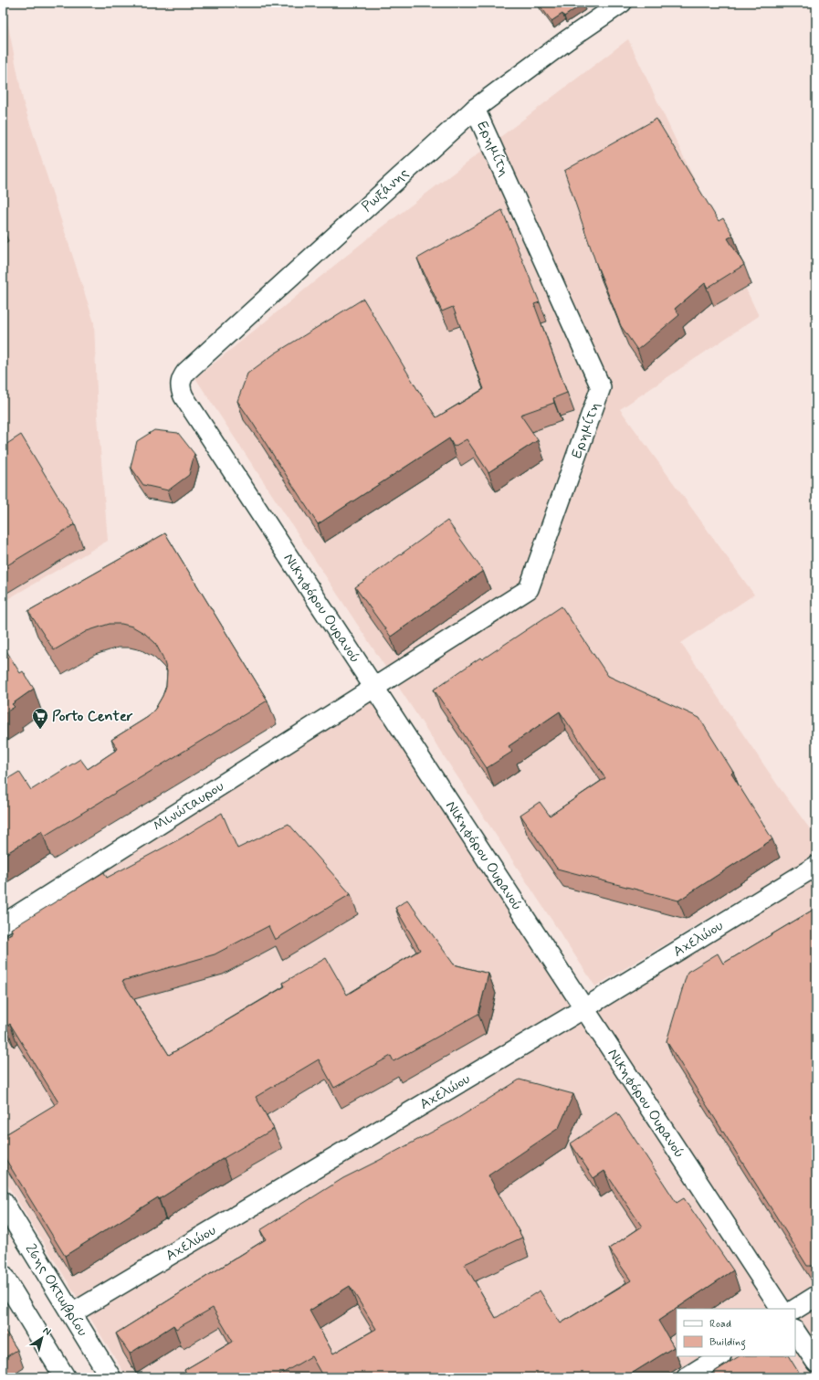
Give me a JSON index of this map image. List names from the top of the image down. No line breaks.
{"streets":{"main road":["26ης Οκτωβρίου"],"street":["Ερημίτη","Ρωξάνης","Νικηφόρου Ουρανού","Μινώταυρου","Αχελώου"]},"crossings":[["Ερημίτη","Ρωξάνης"],["Ερημίτη","Νικηφόρου Ουρανού"],["Ερημίτη","Μινώταυρου"],["Ρωξάνης","Νικηφόρου Ουρανού"],["Νικηφόρου Ουρανού","Μινώταυρου"],["Νικηφόρου Ουρανού","Αχελώου"],["Αχελώου","26ης Οκτωβρίου"]],"places":{"supermarket":["Porto Center"]},"legend":["Road","Building"],"north":"top right"}
